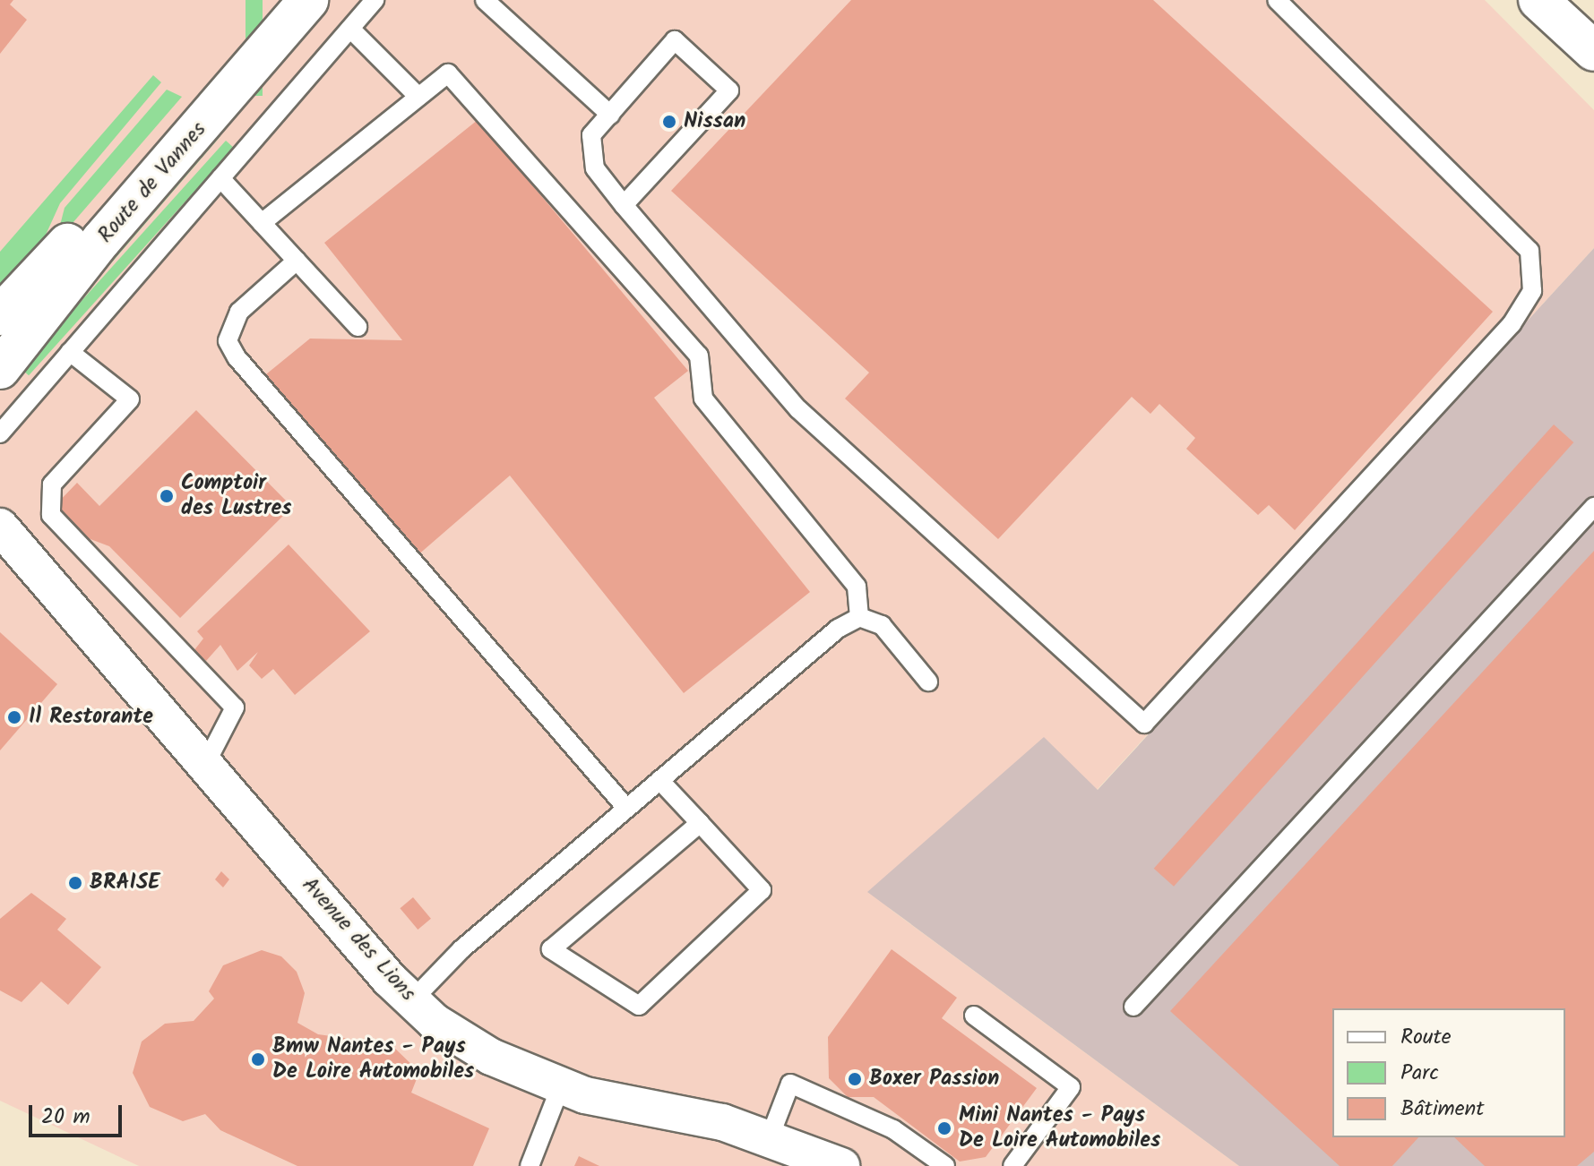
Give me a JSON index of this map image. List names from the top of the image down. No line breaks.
{"streets":{"main road":["Route de Vannes"],"street":["Avenue des Lions"]},"places":["Nissan","Comptoir des Lustres","Il Restorante","BRAISE","Bmw Nantes - Pays De Loire Automobiles","Boxer Passion","Mini Nantes - Pays De Loire Automobiles"],"legend":["Route","Parc","Bâtiment"],"scale_bar":"20 m"}
